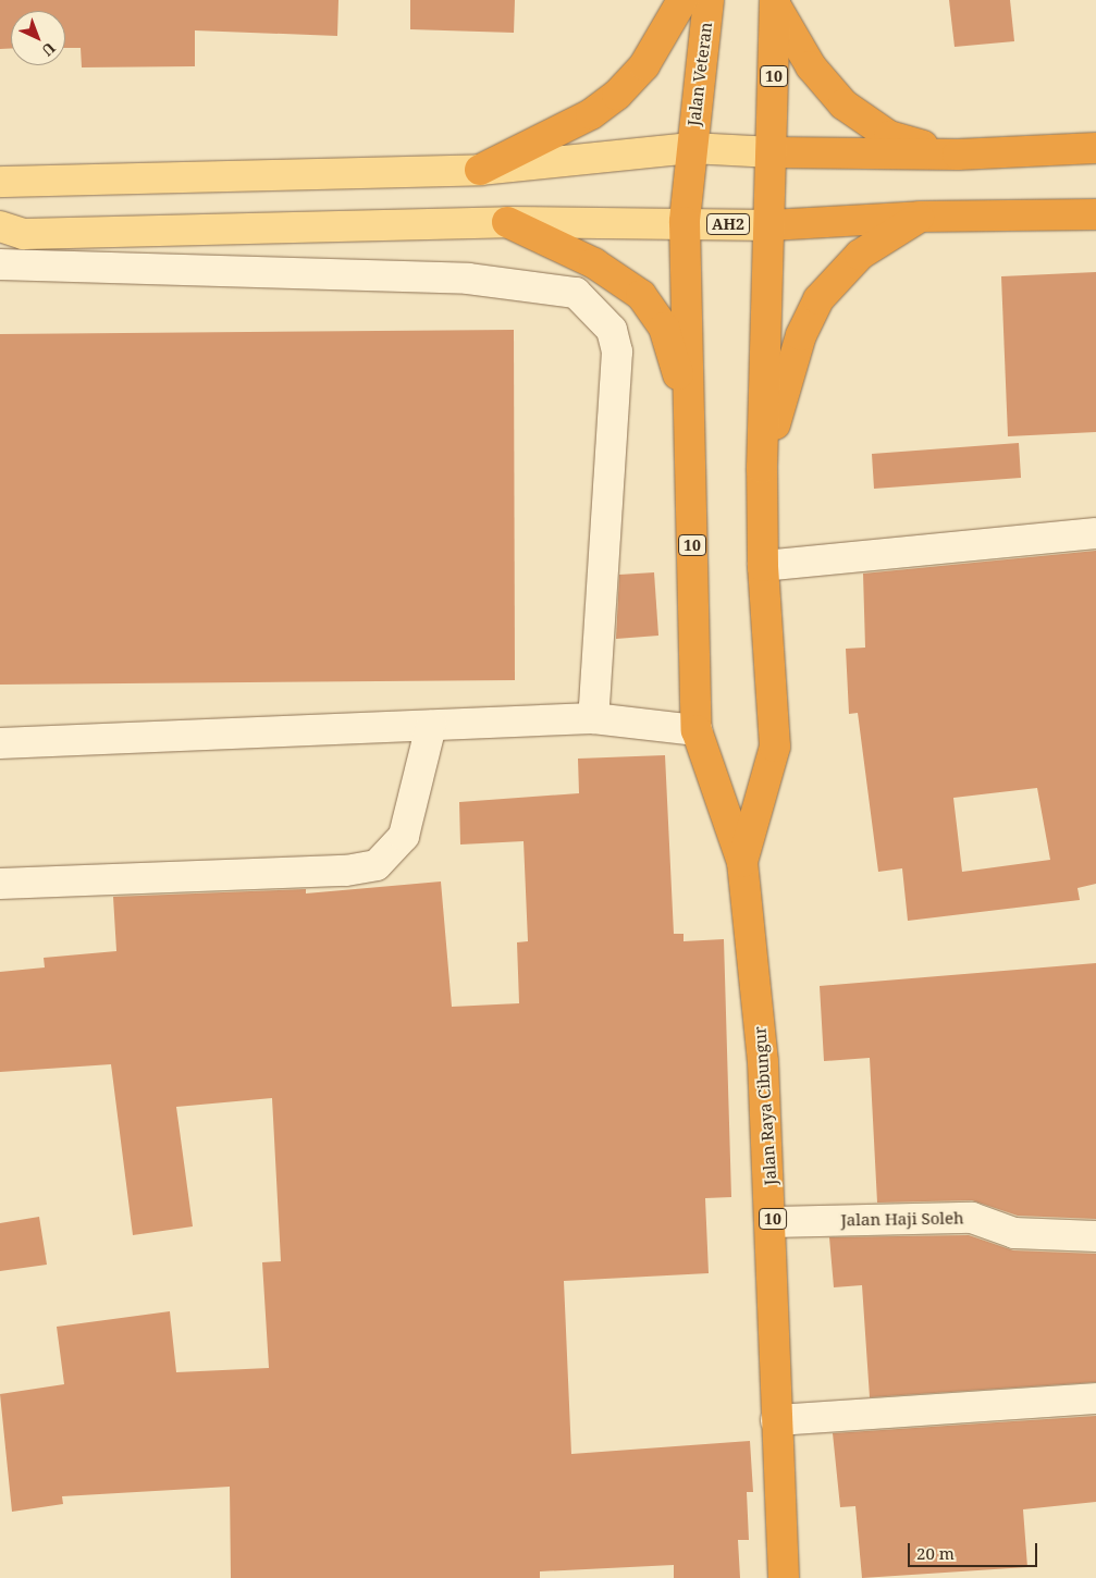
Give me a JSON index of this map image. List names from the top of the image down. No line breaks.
{"streets":{"highway":["Jalan Veteran","10","Jalan Raya Cibungur"],"main road":["AH2"],"street":["Jalan Haji Soleh"]},"crossings":[["Jalan Veteran","10"],["10","AH2"],["10","Jalan Raya Cibungur"],["Jalan Raya Cibungur","Jalan Haji Soleh"]],"scale_bar":"20 m","north":"bottom right"}
